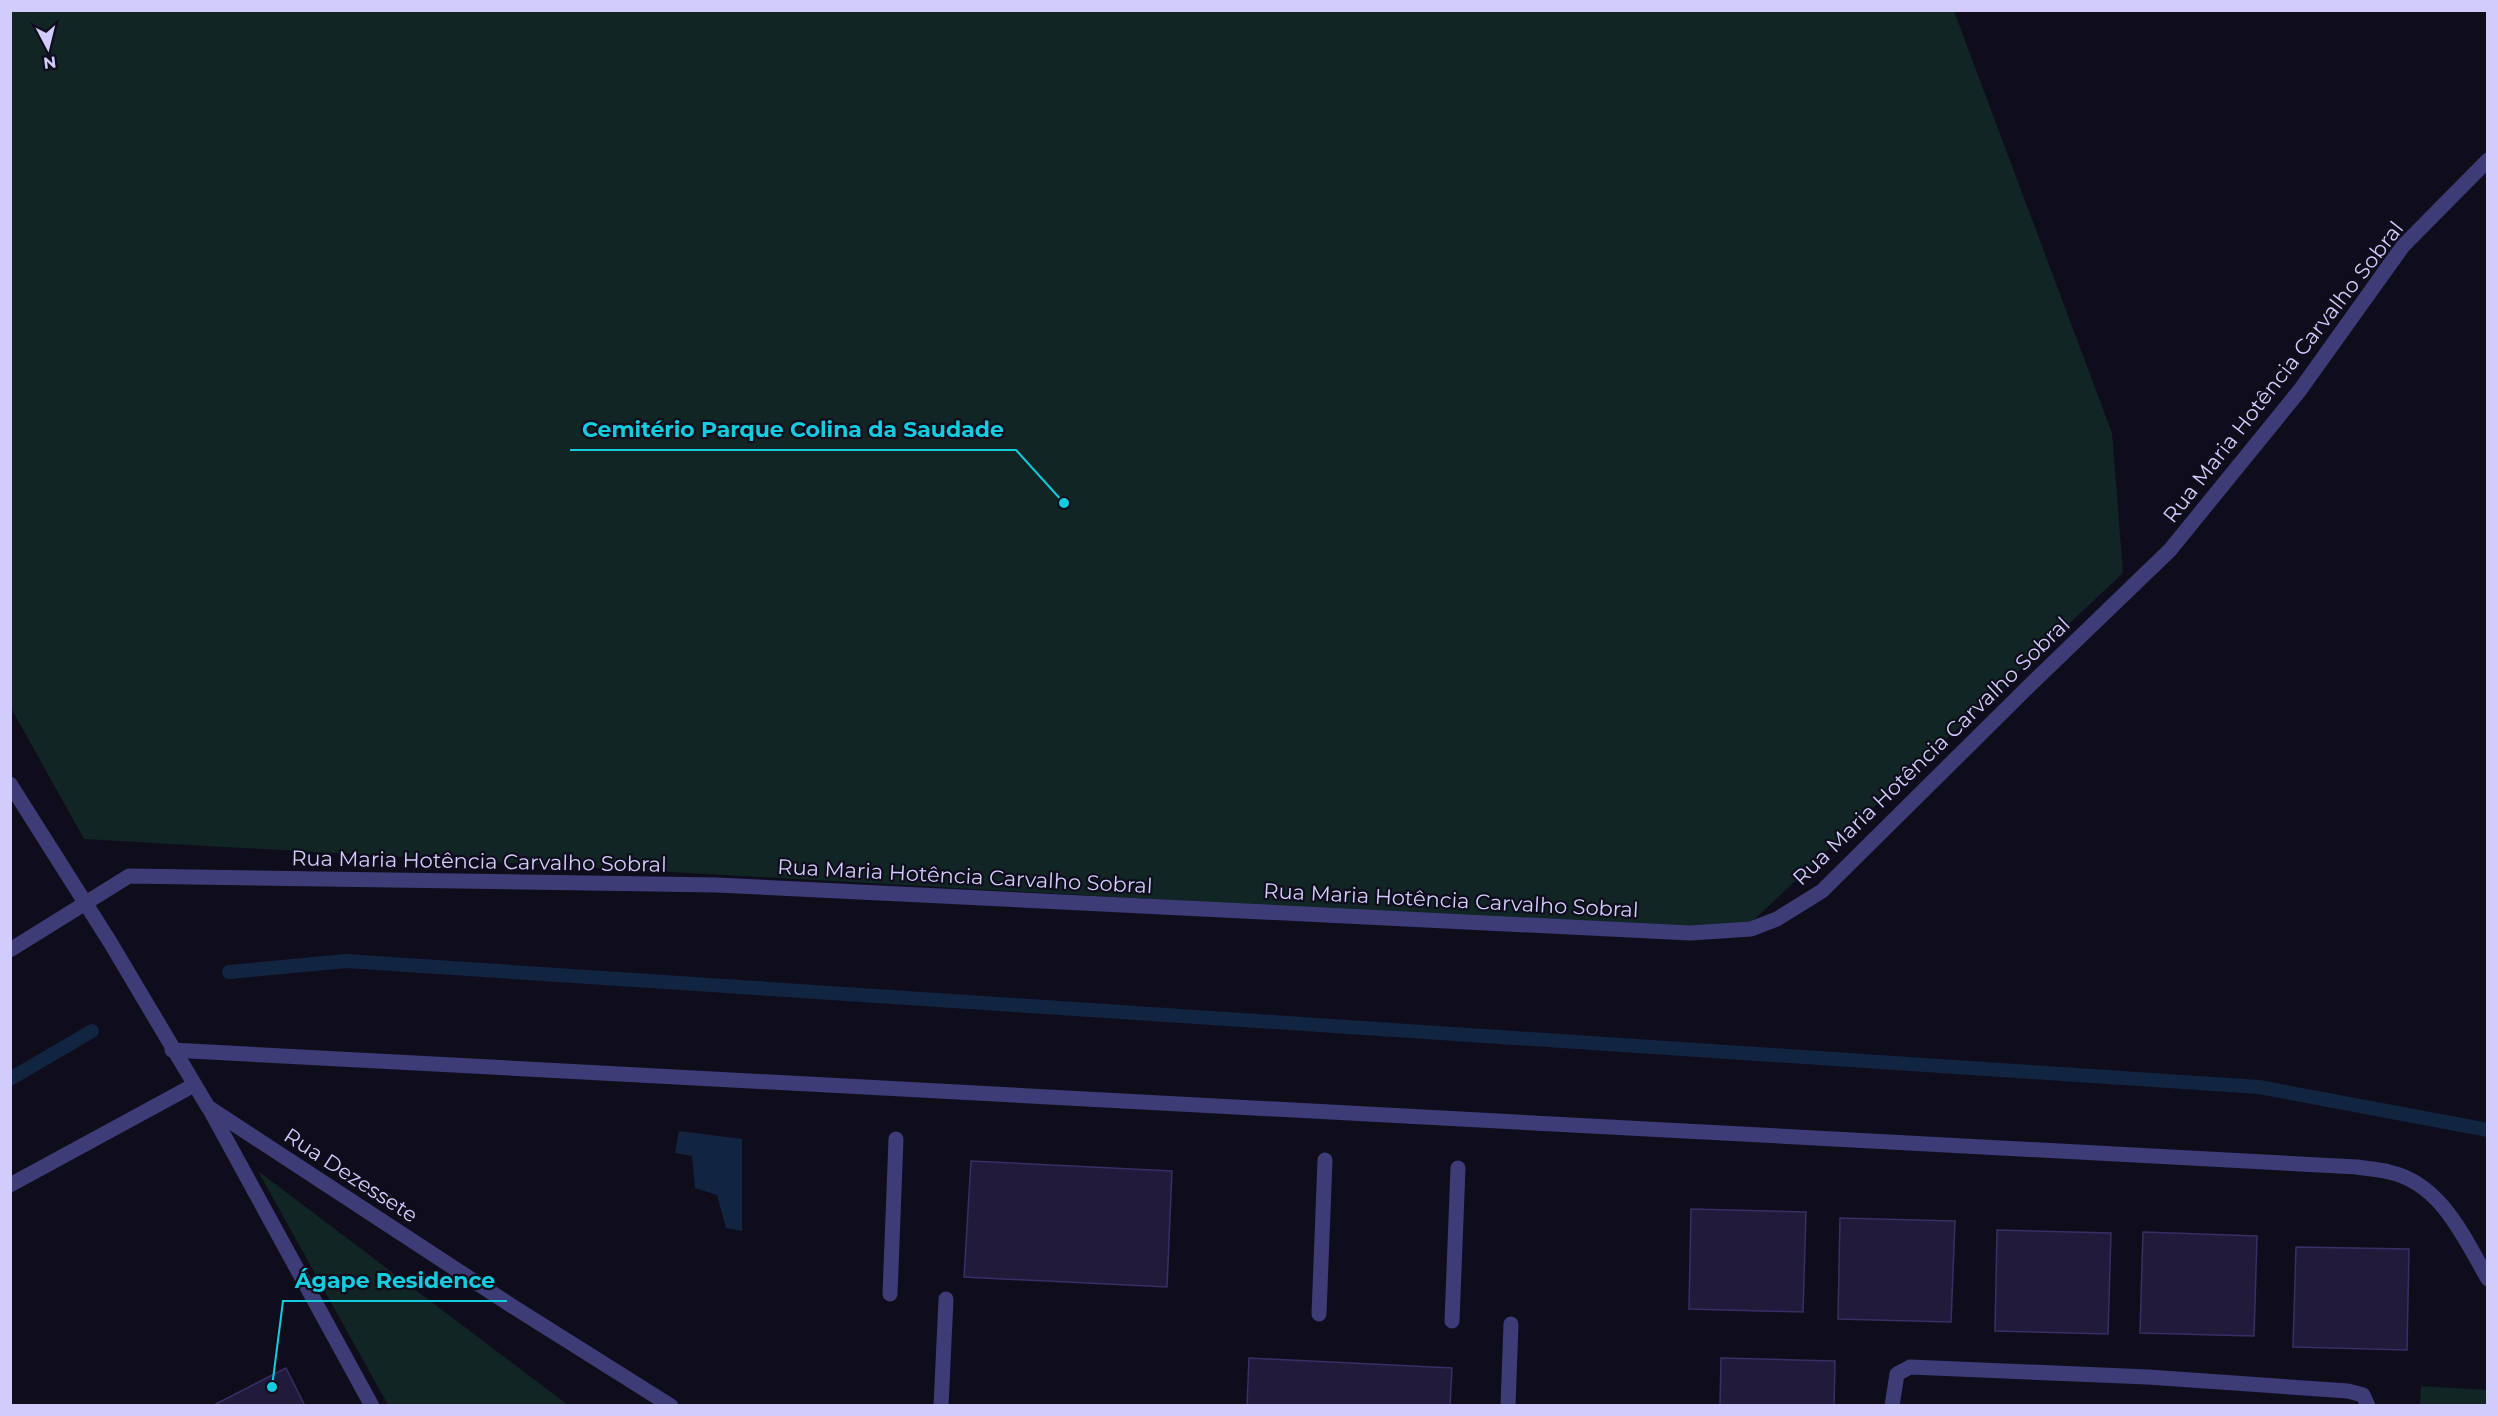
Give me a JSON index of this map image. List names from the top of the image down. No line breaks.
{"streets":{"street":["Rua Maria Hotência Carvalho Sobral","Rua Dezessete"]},"crossings":[["Rua Maria Hotência Carvalho Sobral","Rua Dezessete"]],"places":["Cemitério Parque Colina da Saudade","Ágape Residence"],"north":"bottom"}
